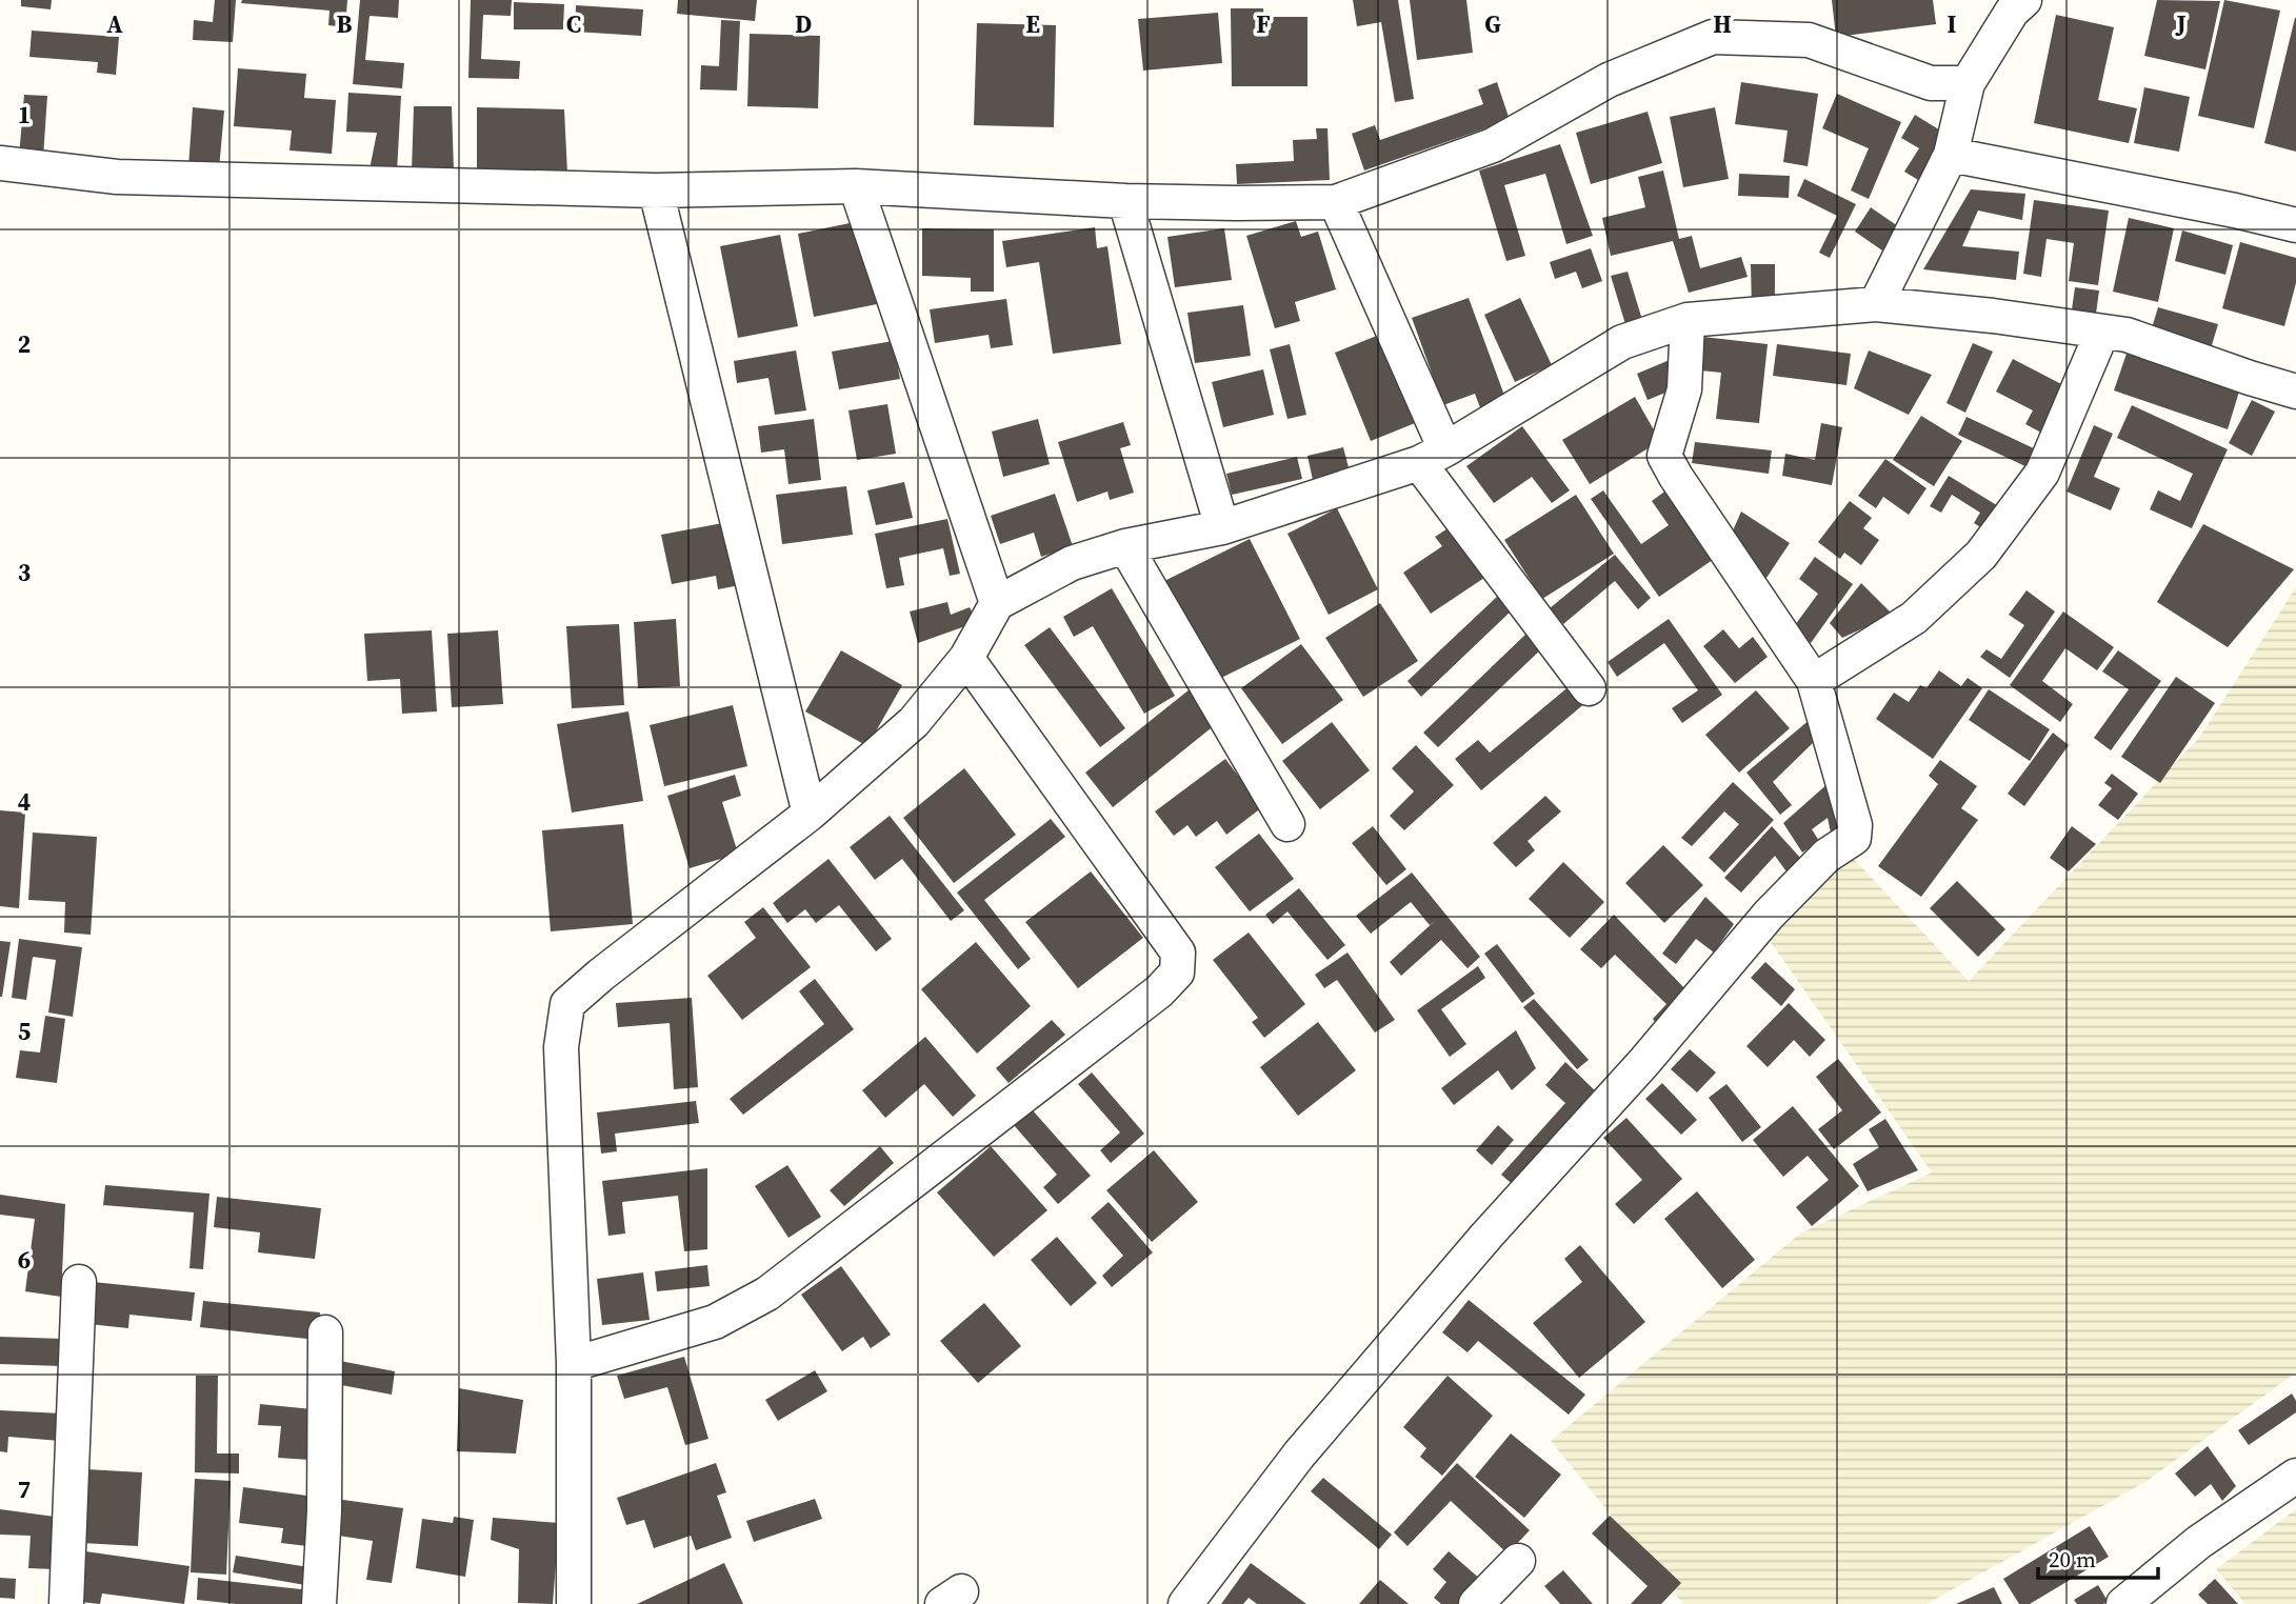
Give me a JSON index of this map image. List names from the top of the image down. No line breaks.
{"scale_bar":"20 m","grid":{"columns":["A","B","C","D","E","F","G","H","I","J"],"rows":["1","2","3","4","5","6","7"]}}
